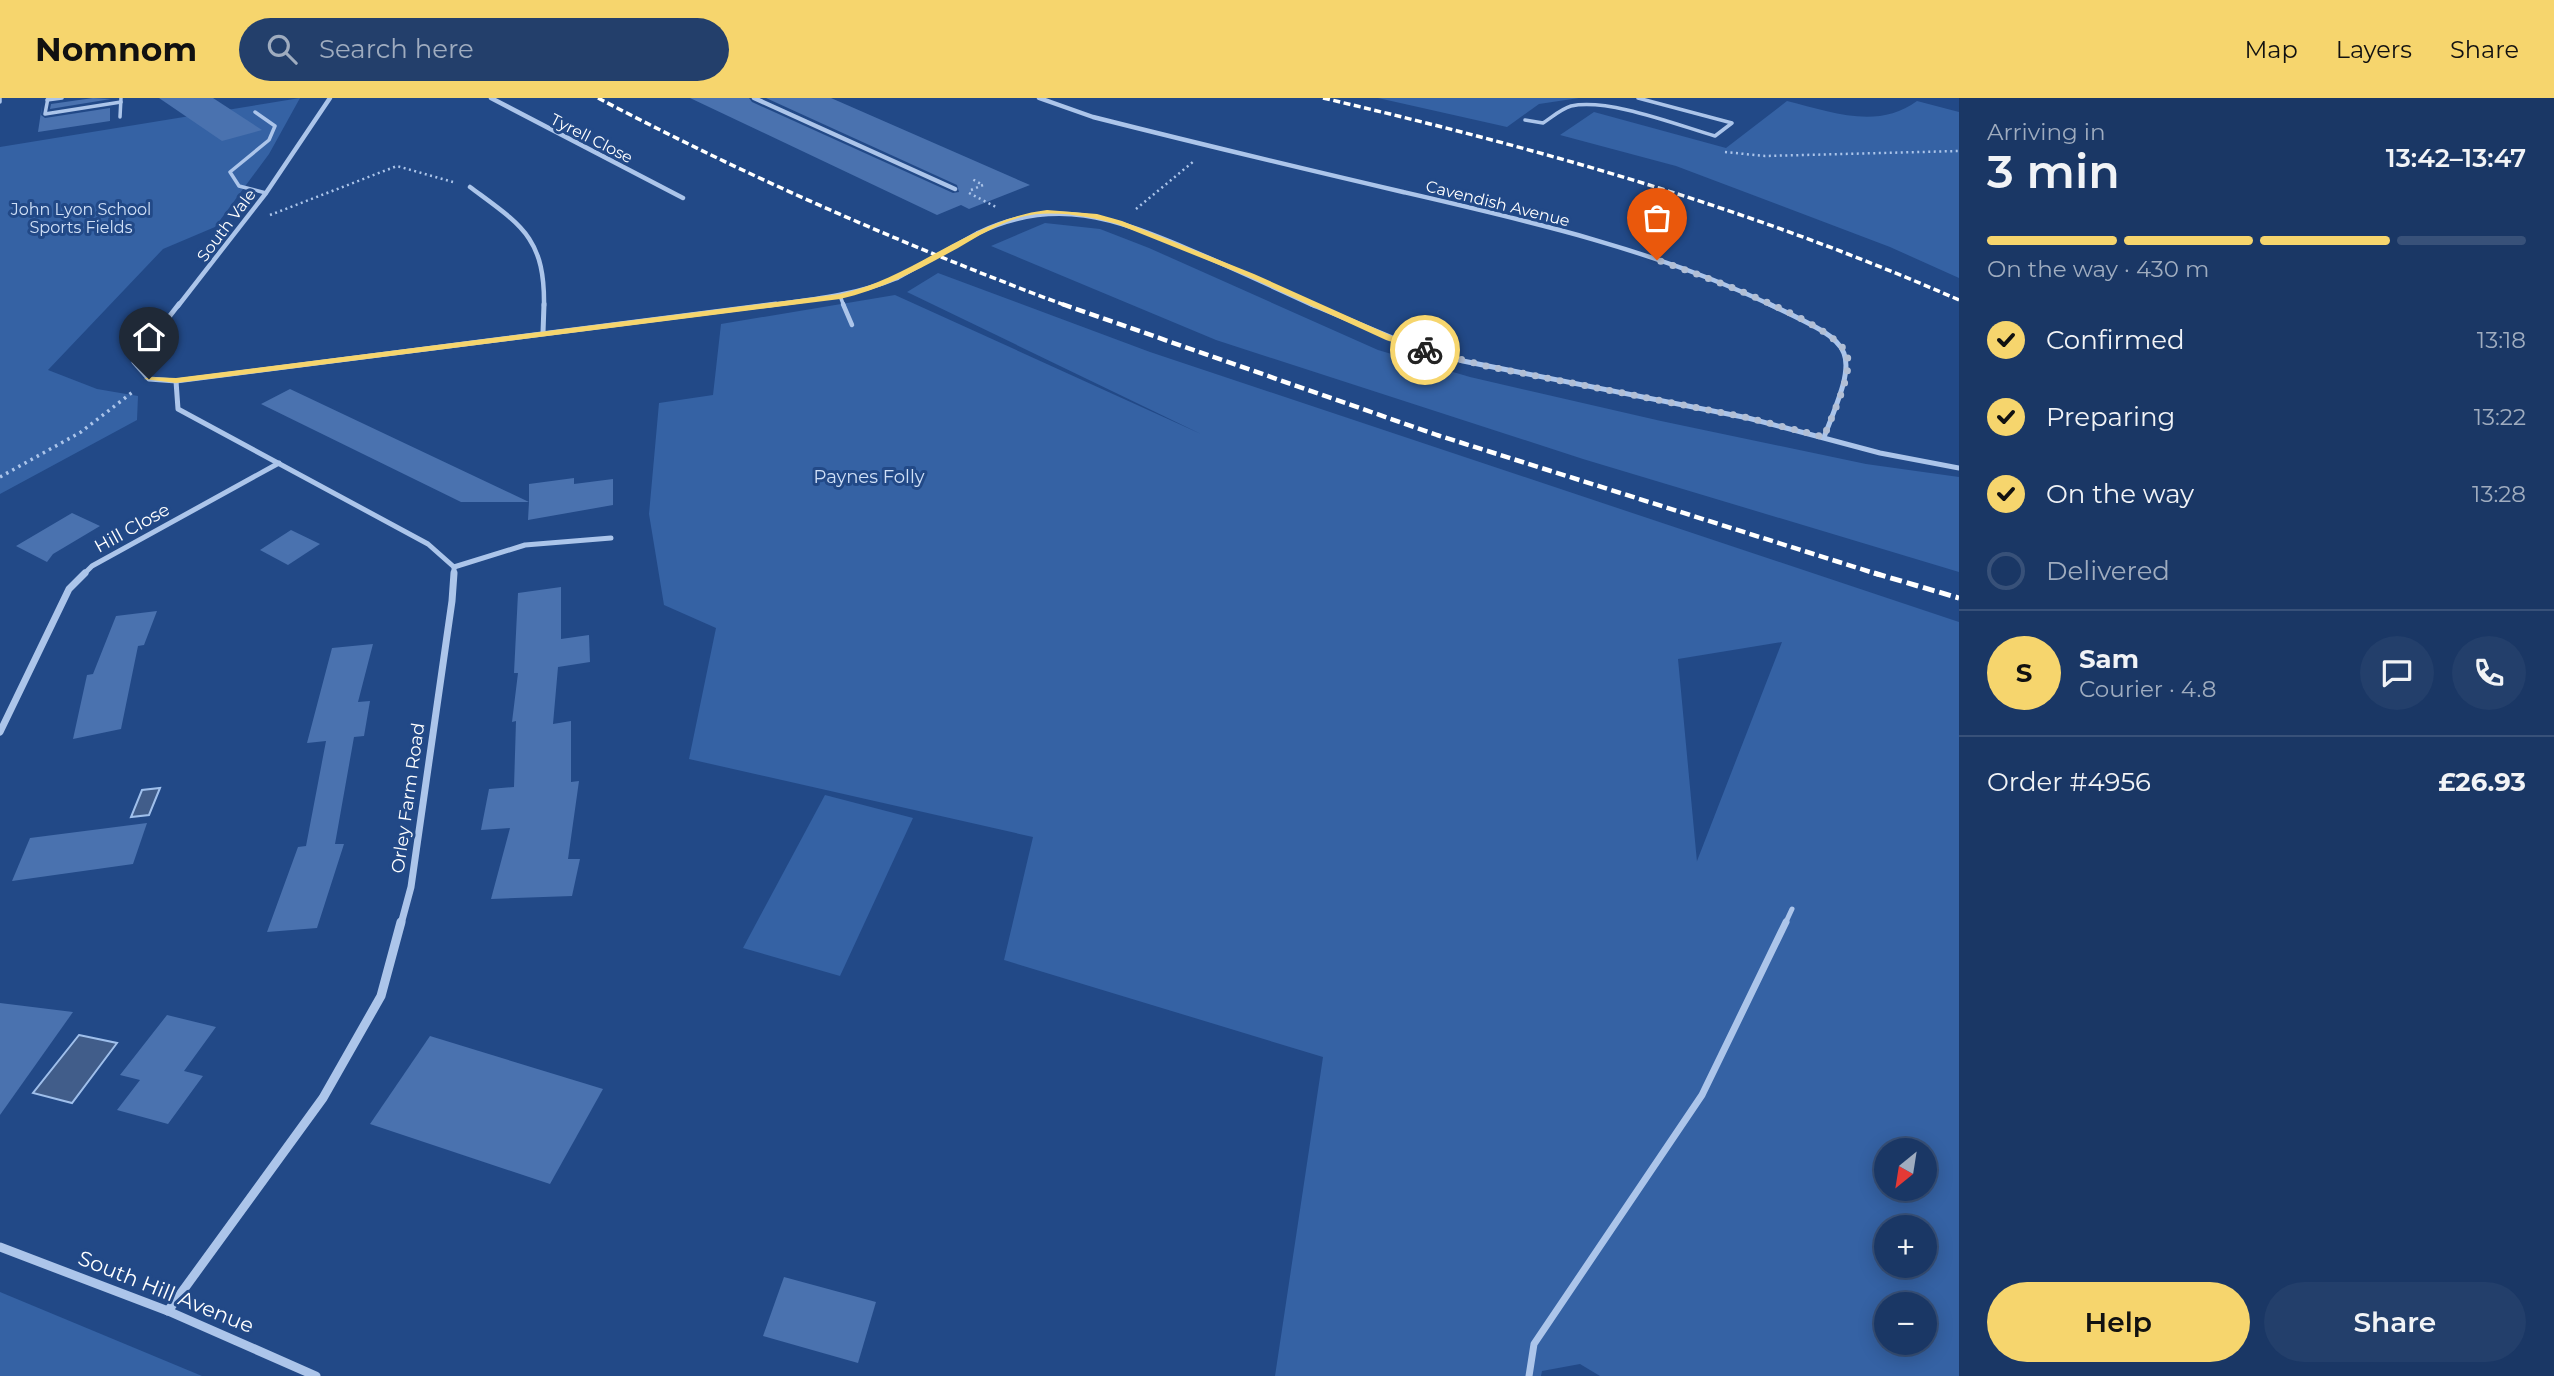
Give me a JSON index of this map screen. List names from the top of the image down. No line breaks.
{"streets":{"street":["Tyrell Close","Cavendish Avenue","South Vale","Hill Close","Orley Farm Road","South Hill Avenue"]},"crossings":[["Orley Farm Road","South Hill Avenue"]],"parks":["John Lyon School Sports Fields","Paynes Folly"],"north":"bottom left","page":{"header":"Nomnom","search":"Search here","nav":["Map","Layers","Share"],"heading":["3 min","Arriving in","13:42–13:47"],"panel":["Sam","Courier · 4.8","Order #4956","£26.93"],"bar":"On the way · 430 m","list":[["Confirmed","13:18"],["Preparing","13:22"],["On the way","13:28"],"Delivered"],"round":"S","map_buttons":["+","−"],"buttons":["Help","Share"]}}
